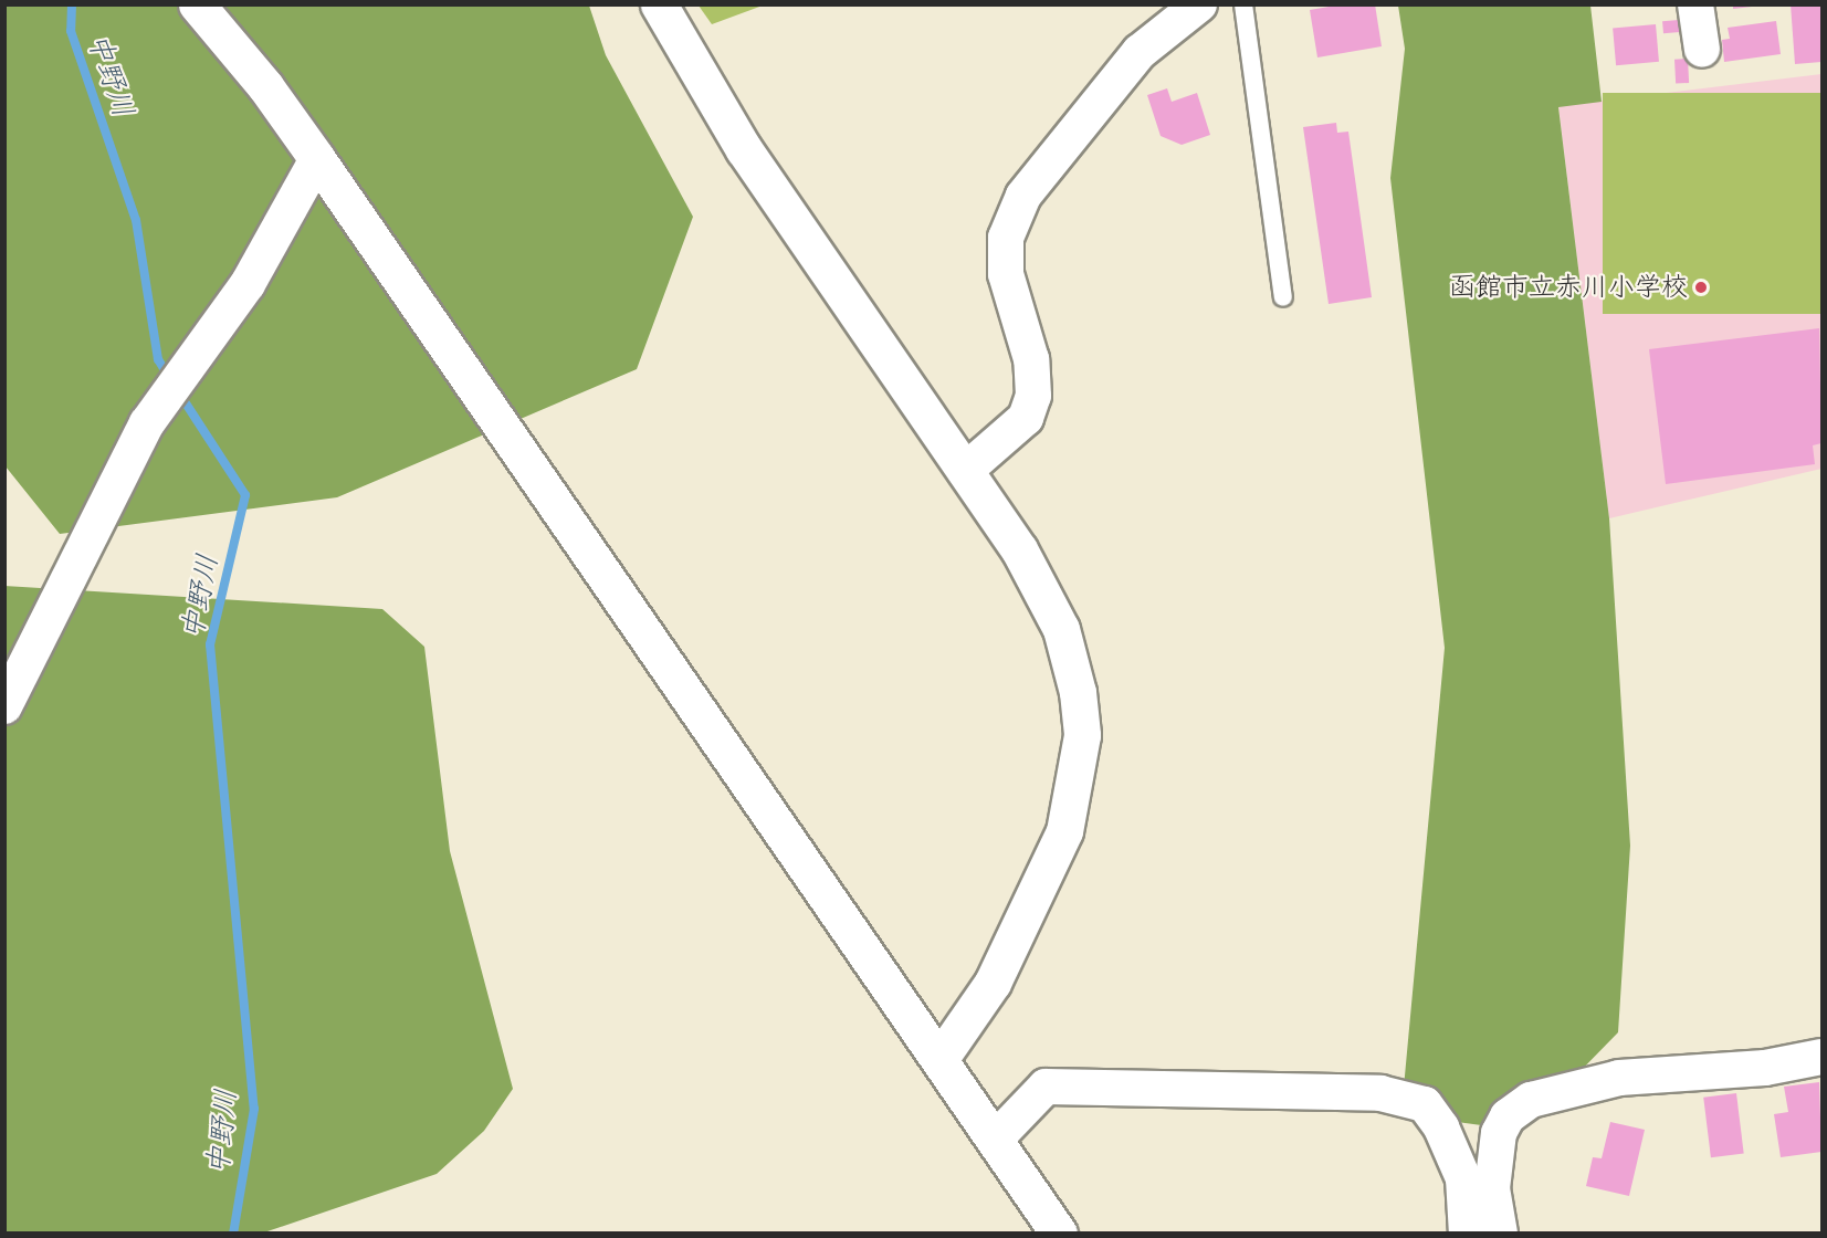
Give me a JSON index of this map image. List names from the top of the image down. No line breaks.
{"water":["中野川"],"places":["函館市立赤川小学校"]}
